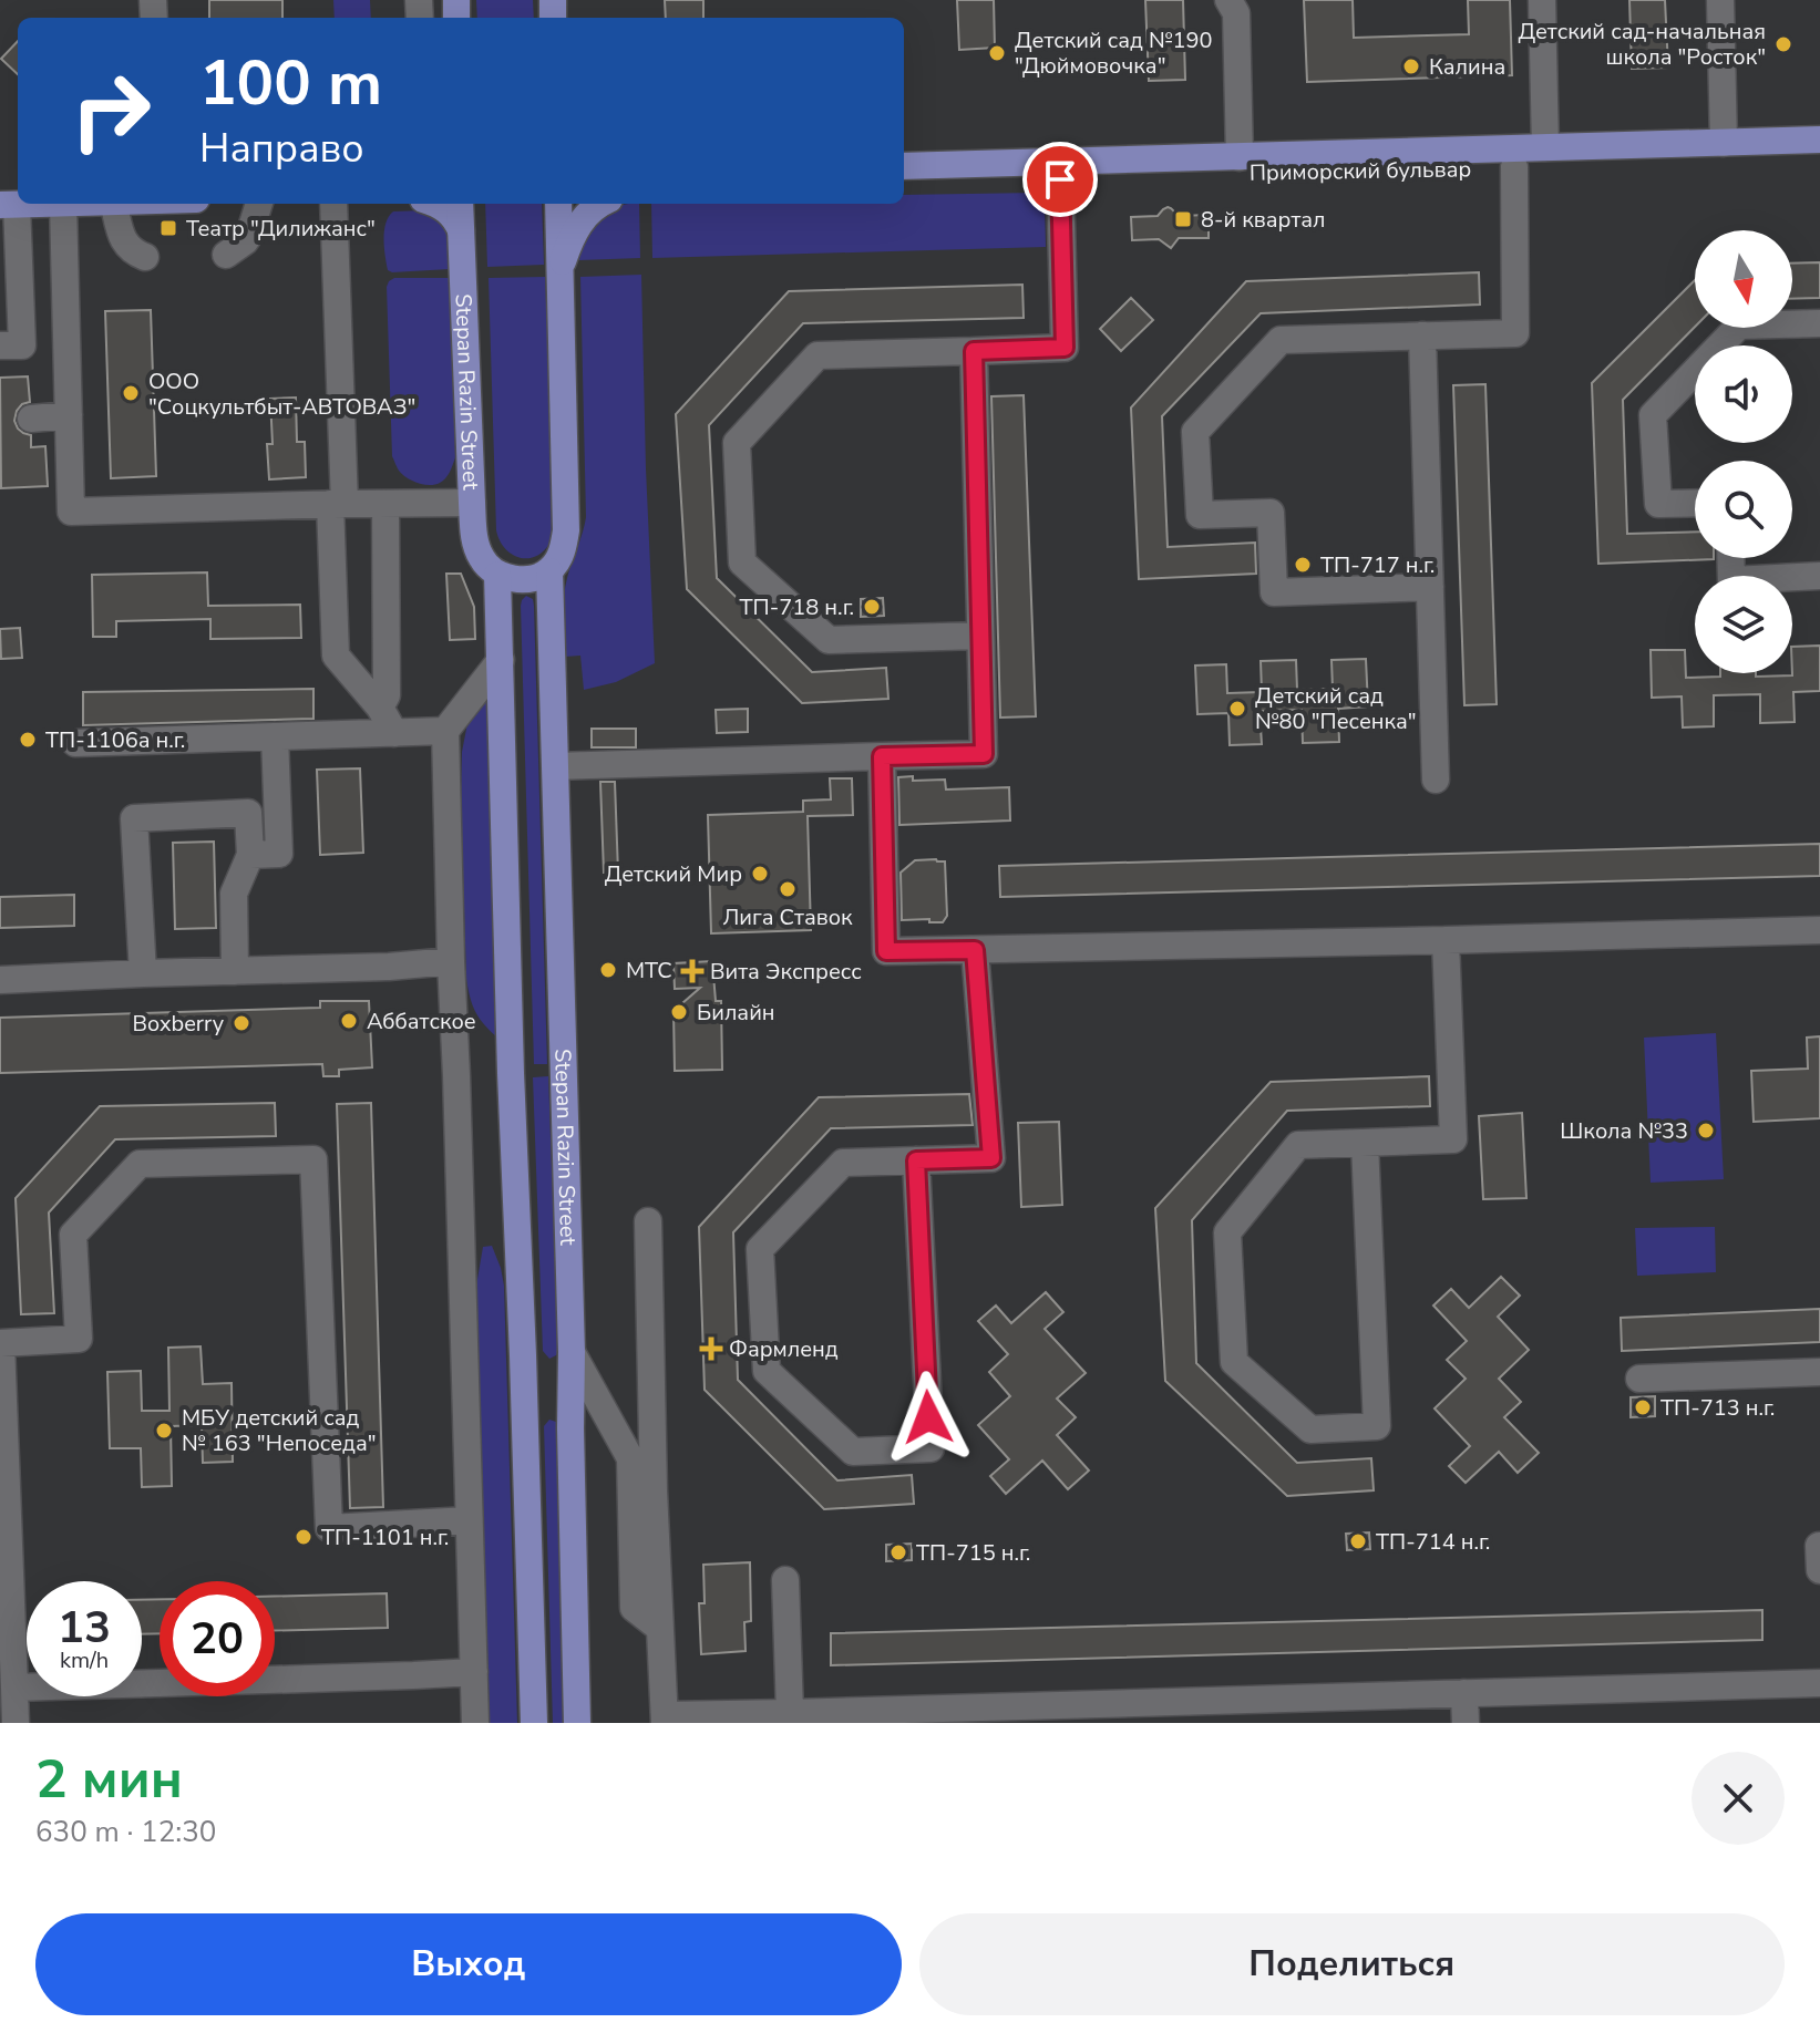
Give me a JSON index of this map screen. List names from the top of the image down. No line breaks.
{"streets":{"main road":["Приморский бульвар","Stepan Razin Street"]},"places":{"other":["Детский сад-начальная школа \"Росток\"","Детский сад №190 \"Дюймовочка\"","Калина","ООО \"Соцкультбыт-АВТОВАЗ\"","ТП-717 н.г.","ТП-718 н.г.","Детский сад №80 \"Песенка\"","ТП-1106а н.г.","Детский Мир","Лига Ставок","МТС","Билайн","Аббатское","Boxberry","Школа №33","ТП-713 н.г.","МБУ детский сад № 163 \"Непоседа\"","ТП-1101 н.г.","ТП-714 н.г.","ТП-715 н.г."],"transit":["8-й квартал","Театр \"Дилижанс\""],"health":["Вита Экспресс","Фармленд"]},"north":"bottom","page":{"turn":["100 m","Направо"],"speed":"13 km/h","limit":"20","heading":["2 мин","630 m · 12:30"],"buttons":["Выход","Поделиться"]}}
